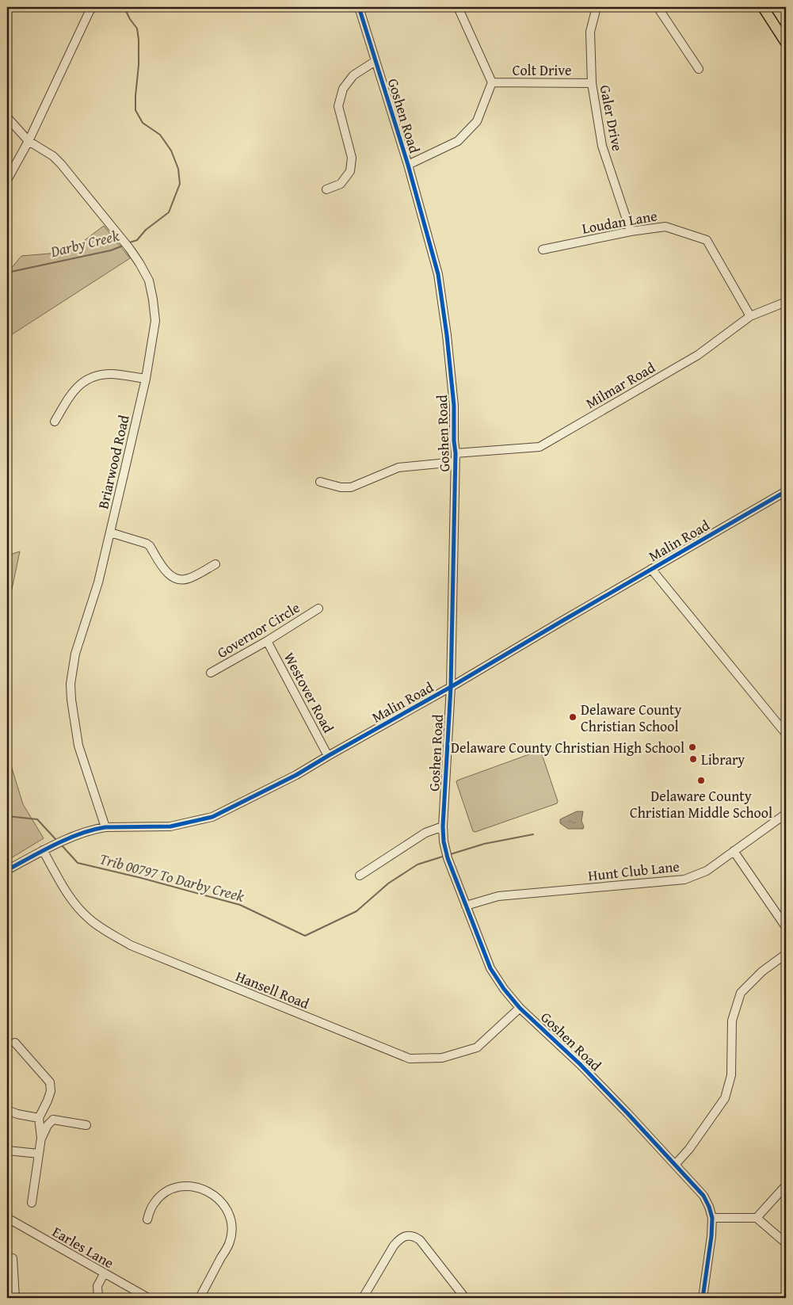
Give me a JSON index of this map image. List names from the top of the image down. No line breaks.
{"streets":{"street":["Colt Drive","Goshen Road","Galer Drive","Loudan Lane","Milmar Road","Briarwood Road","Malin Road","Governor Circle","Westover Road","Hunt Club Lane","Hansell Road","Earles Lane"]},"crossings":[["Colt Drive","Galer Drive"],["Goshen Road","Milmar Road"],["Goshen Road","Malin Road"],["Goshen Road","Hunt Club Lane"],["Goshen Road","Hansell Road"],["Galer Drive","Loudan Lane"],["Loudan Lane","Milmar Road"],["Briarwood Road","Malin Road"],["Malin Road","Westover Road"],["Malin Road","Hansell Road"],["Governor Circle","Westover Road"]],"water":["Darby Creek","Trib 00797 To Darby Creek"],"places":["Delaware County Christian School","Delaware County Christian High School","Library","Delaware County Christian Middle School"]}
